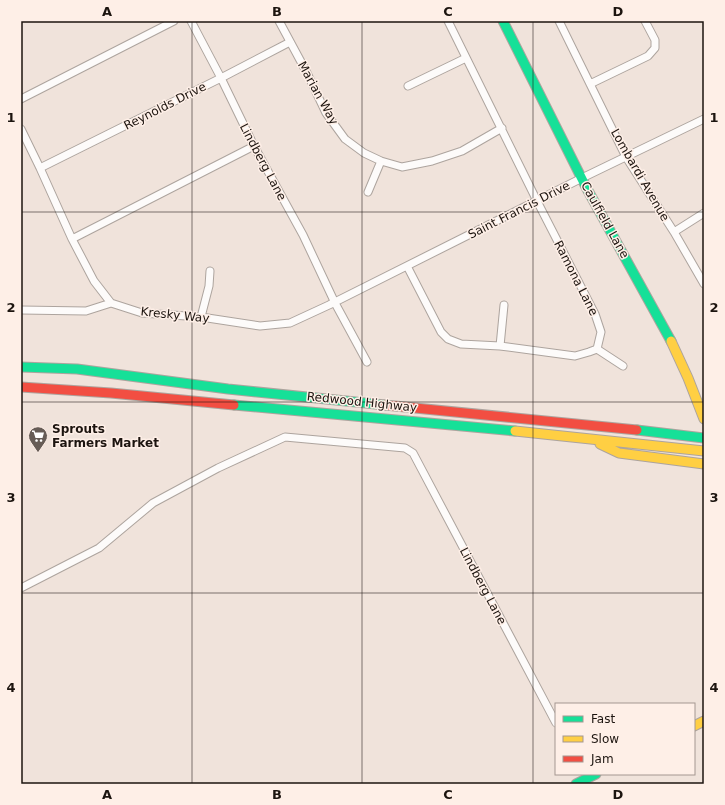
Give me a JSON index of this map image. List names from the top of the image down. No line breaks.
{"streets":{"main road":["Caulfield Lane","Redwood Highway"],"street":["Marian Way","Reynolds Drive","Lindberg Lane","Lombardi Avenue","Saint Francis Drive","Ramona Lane","Kresky Way"]},"crossings":[["Marian Way","Reynolds Drive"],["Marian Way","Ramona Lane"],["Reynolds Drive","Lindberg Lane"],["Lindberg Lane","Saint Francis Drive"],["Lindberg Lane","Kresky Way"],["Lombardi Avenue","Saint Francis Drive"],["Saint Francis Drive","Caulfield Lane"],["Saint Francis Drive","Ramona Lane"],["Saint Francis Drive","Kresky Way"]],"places":{"supermarket":["Sprouts Farmers Market"]},"legend":["Fast","Slow","Jam"],"grid":{"columns":["A","B","C","D"],"rows":["1","2","3","4"]}}
